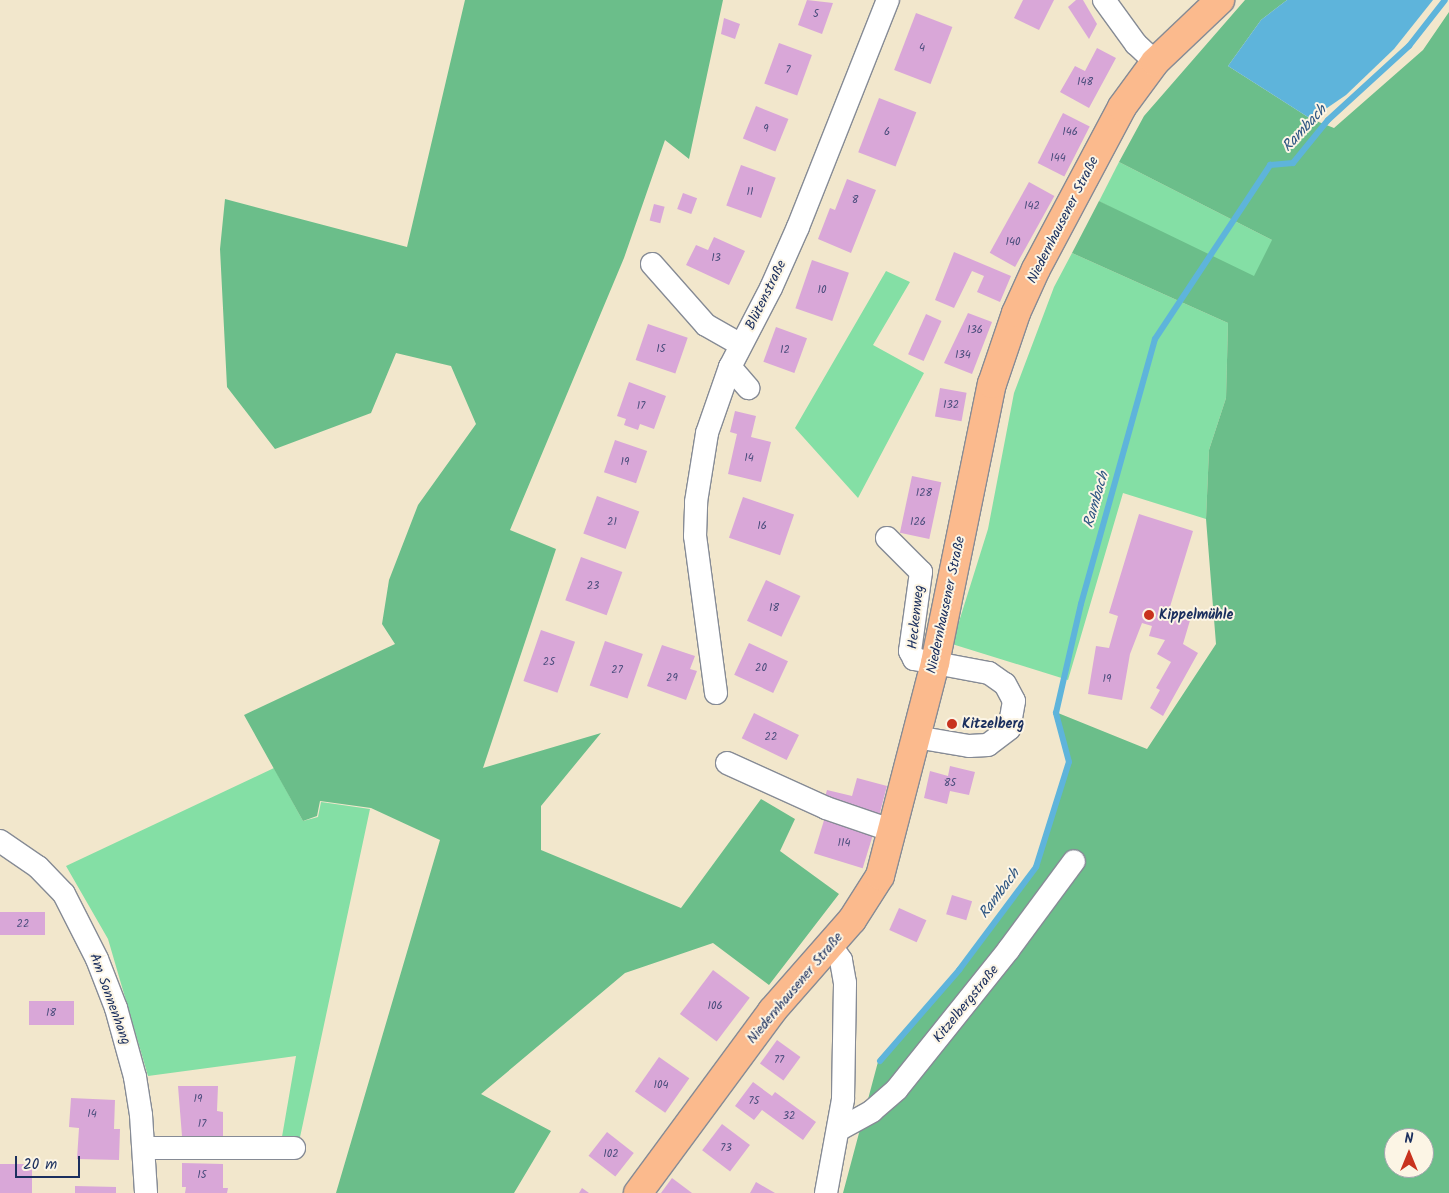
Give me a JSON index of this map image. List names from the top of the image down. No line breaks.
{"streets":{"main road":["Niedernhausener Straße"],"street":["Blütenstraße","Heckenweg","Am Sonnenhang","Kitzelbergstraße"]},"crossings":[["Niedernhausener Straße","Heckenweg"]],"water":["Rambach"],"places":["Kippelmühle","Kitzelberg"],"house_numbers":["5","4","7","148","9","6","146","144","11","8","142","140","13","10","136","15","12","134","132","17","14","19","128","21","126","16","23","18","25","20","27","29","19","22","85","114","22","106","18","77","104","19","75","14","32","17","73","102","15"],"scale_bar":"20 m","north":"top"}
